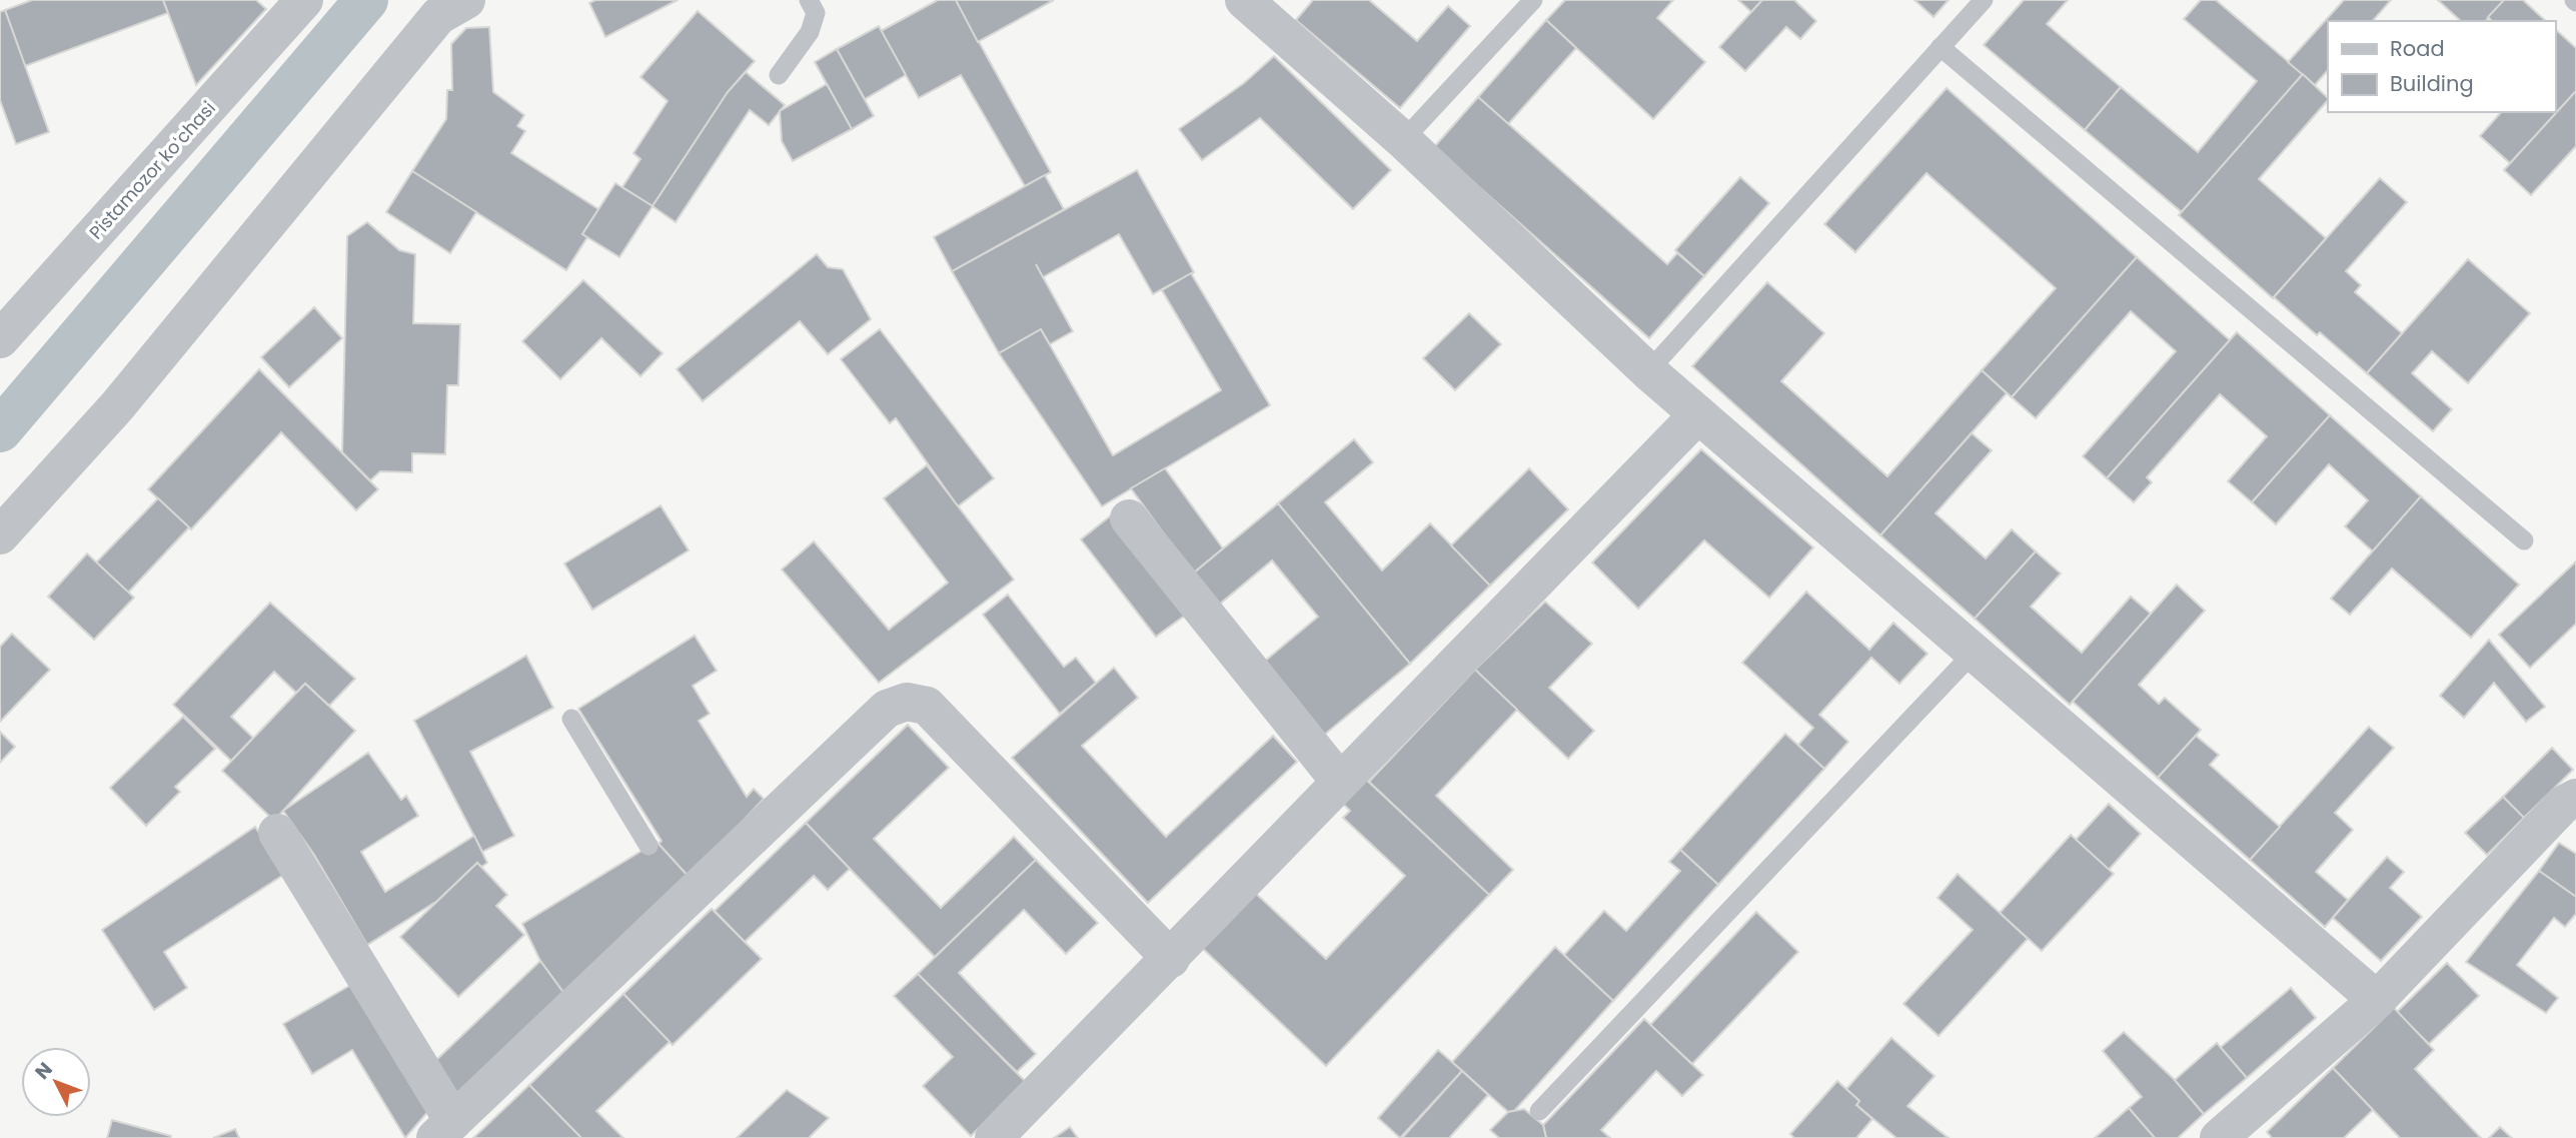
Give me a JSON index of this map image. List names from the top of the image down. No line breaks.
{"streets":{"street":["Pistamozor koʻchasi"]},"legend":["Road","Building"],"north":"top left"}
